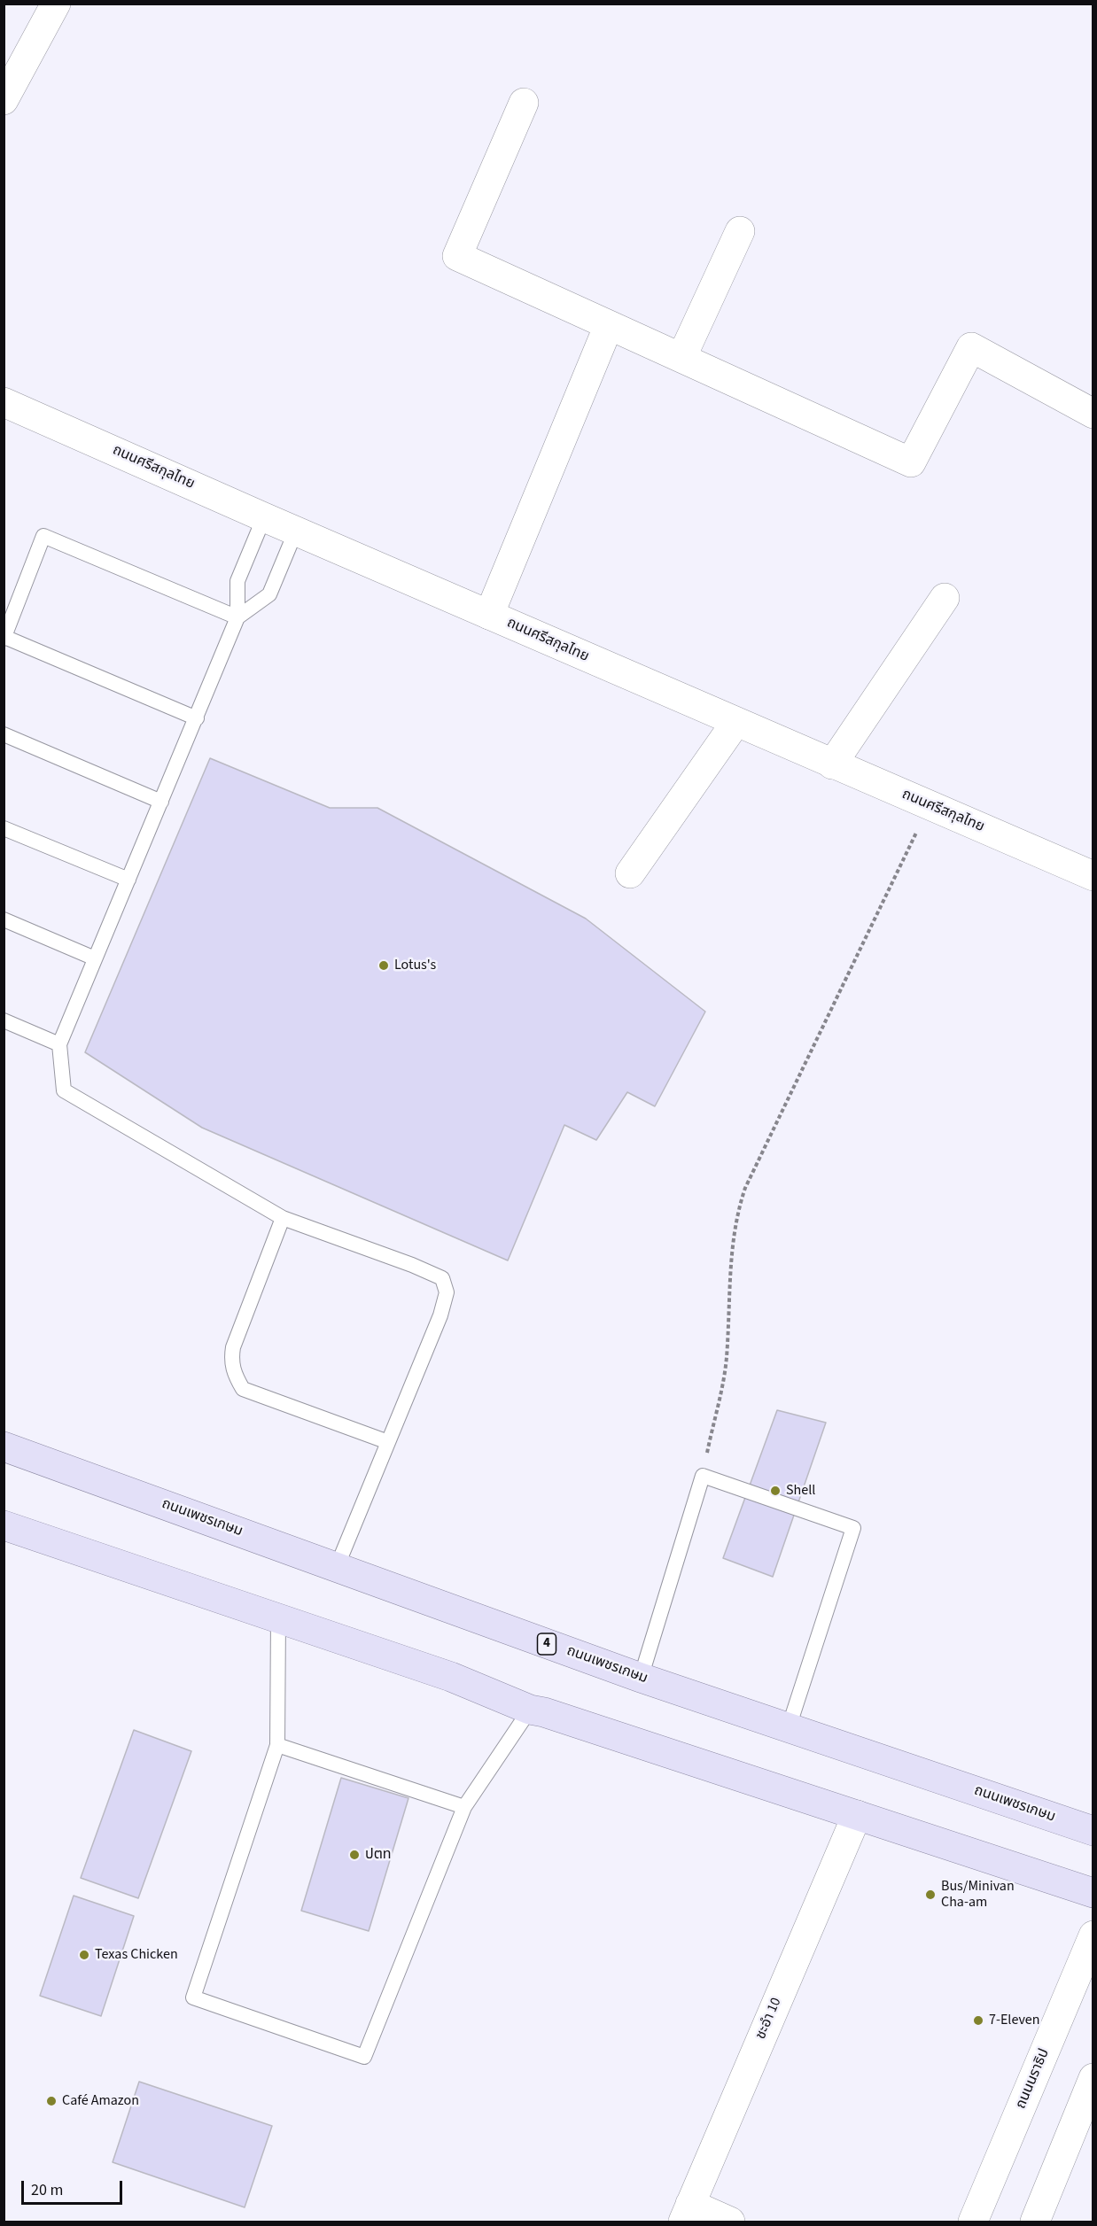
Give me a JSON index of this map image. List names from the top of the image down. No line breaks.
{"streets":{"main road":["ถนนเพชรเกษม","4"],"street":["ถนนศรีสกุลไทย","ชะอำ 10","ถนนนราธิป"]},"places":["Lotus's","Shell","ปตท","Bus/Minivan Cha-am","Texas Chicken","7-Eleven","Café Amazon"],"scale_bar":"20 m"}
